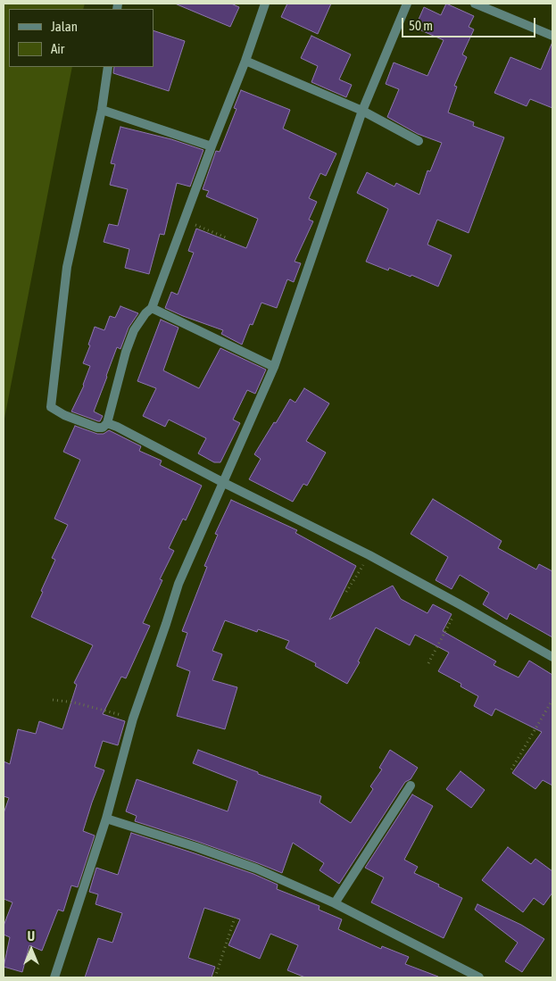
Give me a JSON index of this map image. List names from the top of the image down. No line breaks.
{"legend":["Jalan","Air"],"scale_bar":"50 m","north":"top"}
